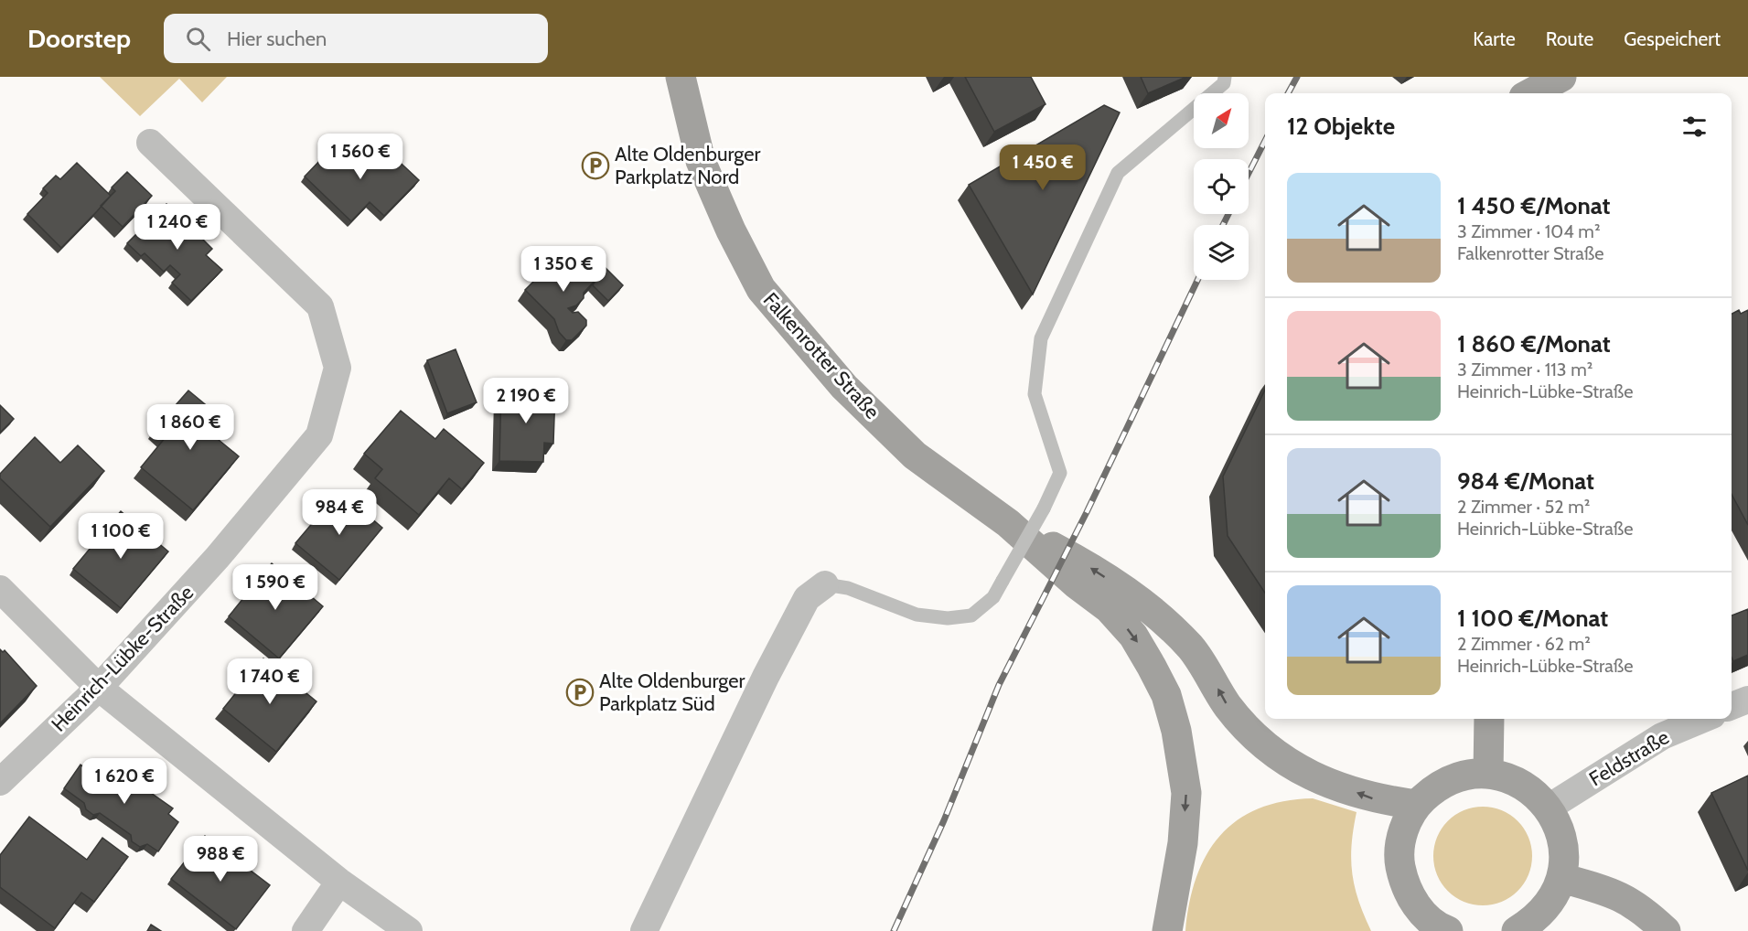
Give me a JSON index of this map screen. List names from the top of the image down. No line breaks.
{"streets":{"main road":["Falkenrotter Straße"],"street":["Heinrich-Lübke-Straße","Feldstraße"]},"places":{"parking":["Alte Oldenburger Parkplatz Nord","Alte Oldenburger Parkplatz Süd"]},"north":"top right","page":{"header":"Doorstep","search":"Hier suchen","nav":["Karte","Route","Gespeichert"],"heading":"12 Objekte","price":["1 560 €","1 450 €","1 240 €","1 350 €","2 190 €","1 860 €","984 €","1 100 €","1 590 €","1 740 €","1 620 €","988 €"],"list":[{"name":"1 450 €/Monat","note":"3 Zimmer · 104 m² · Falkenrotter Straße"},{"name":"1 860 €/Monat","note":"3 Zimmer · 113 m² · Heinrich-Lübke-Straße"},{"name":"984 €/Monat","note":"2 Zimmer · 52 m² · Heinrich-Lübke-Straße"},{"name":"1 100 €/Monat","note":"2 Zimmer · 62 m² · Heinrich-Lübke-Straße"}]}}
